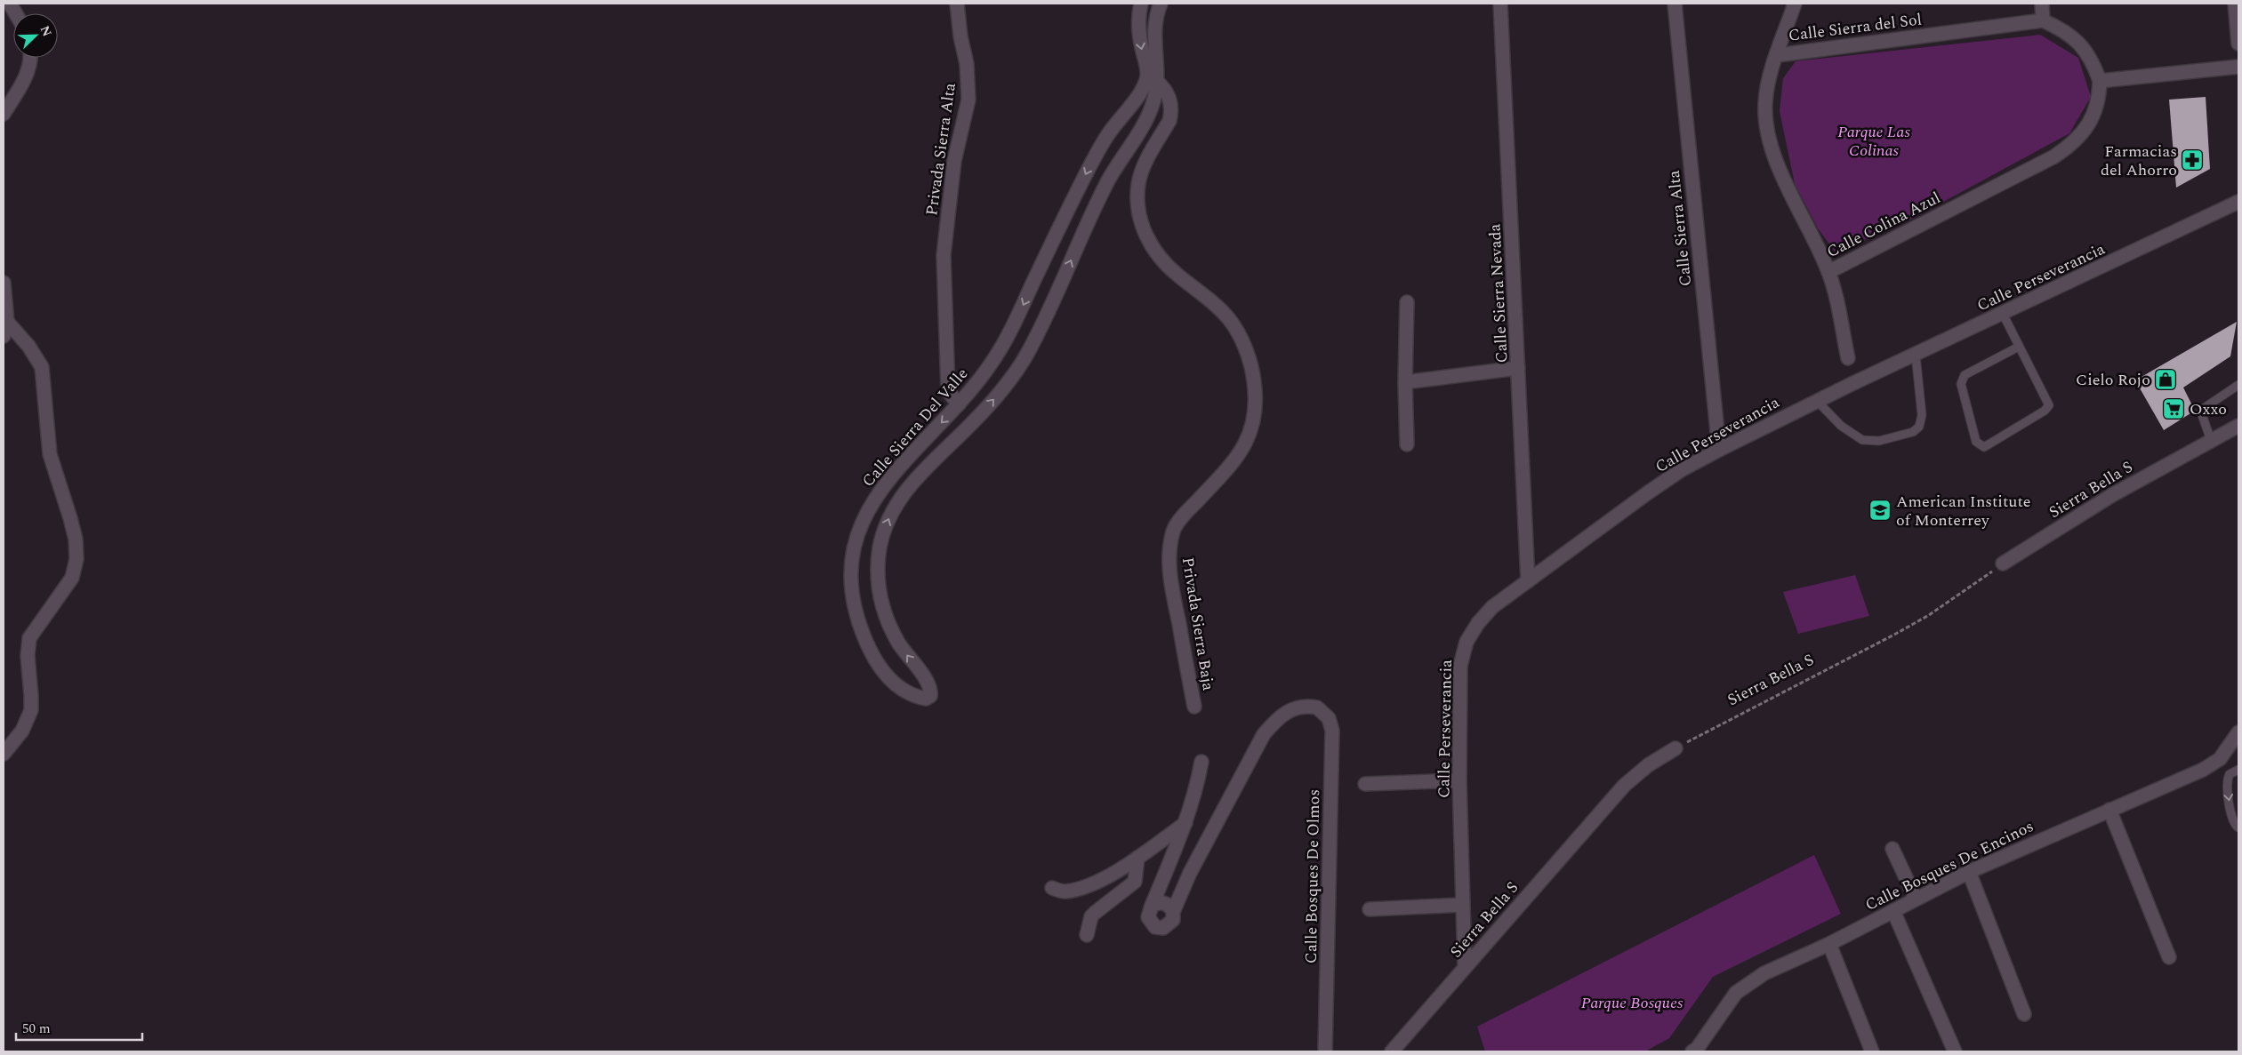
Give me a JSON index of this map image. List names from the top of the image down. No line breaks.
{"streets":{"street":["Calle Sierra del Sol","Privada Sierra Alta","Calle Colina Azul","Calle Sierra Alta","Calle Perseverancia","Calle Sierra Nevada","Calle Sierra Del Valle","Sierra Bella S","Privada Sierra Baja","Calle Bosques De Encinos","Calle Bosques De Olmos"]},"crossings":[["Calle Sierra del Sol","Calle Colina Azul"],["Privada Sierra Alta","Calle Sierra Del Valle"],["Calle Sierra Alta","Calle Perseverancia"],["Calle Perseverancia","Calle Sierra Nevada"],["Calle Perseverancia","Sierra Bella S"],["Calle Sierra Del Valle","Privada Sierra Baja"]],"parks":["Parque Las Colinas","Parque Bosques"],"places":{"pharmacy":["Farmacias del Ahorro"],"shop":["Cielo Rojo"],"supermarket":["Oxxo"],"school or university":["American Institute of Monterrey"]},"scale_bar":"50 m","north":"top right"}
